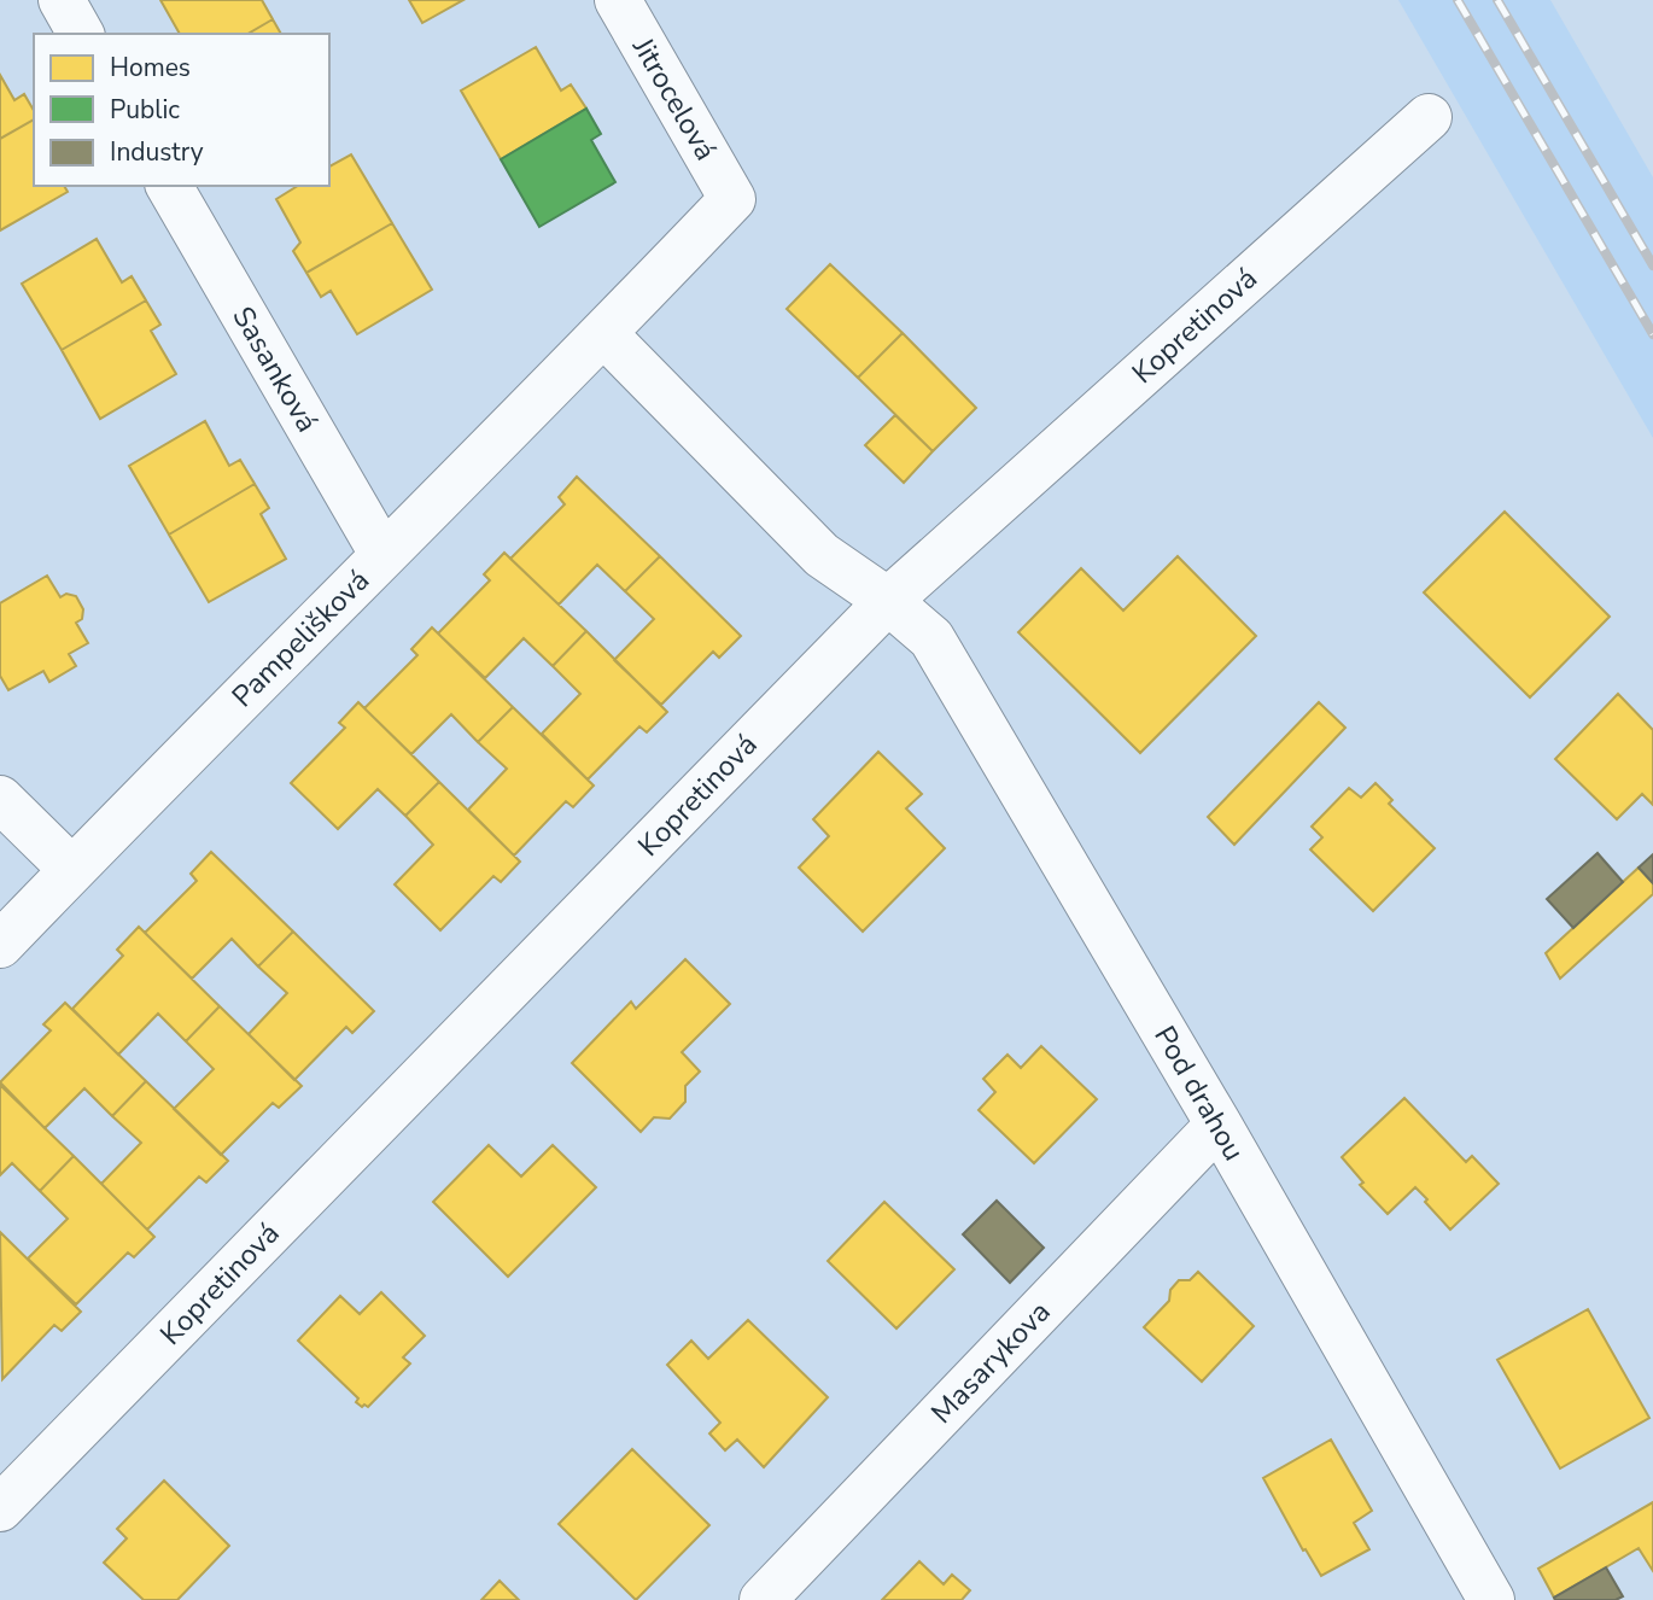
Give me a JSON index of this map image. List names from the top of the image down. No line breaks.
{"streets":{"street":["Jitrocelová","Kopretinová","Sasanková","Pampelišková","Pod drahou","Masarykova"]},"crossings":[["Jitrocelová","Pampelišková"],["Kopretinová","Pod drahou"],["Sasanková","Pampelišková"],["Pod drahou","Masarykova"]],"legend":["Homes","Public","Industry"]}
